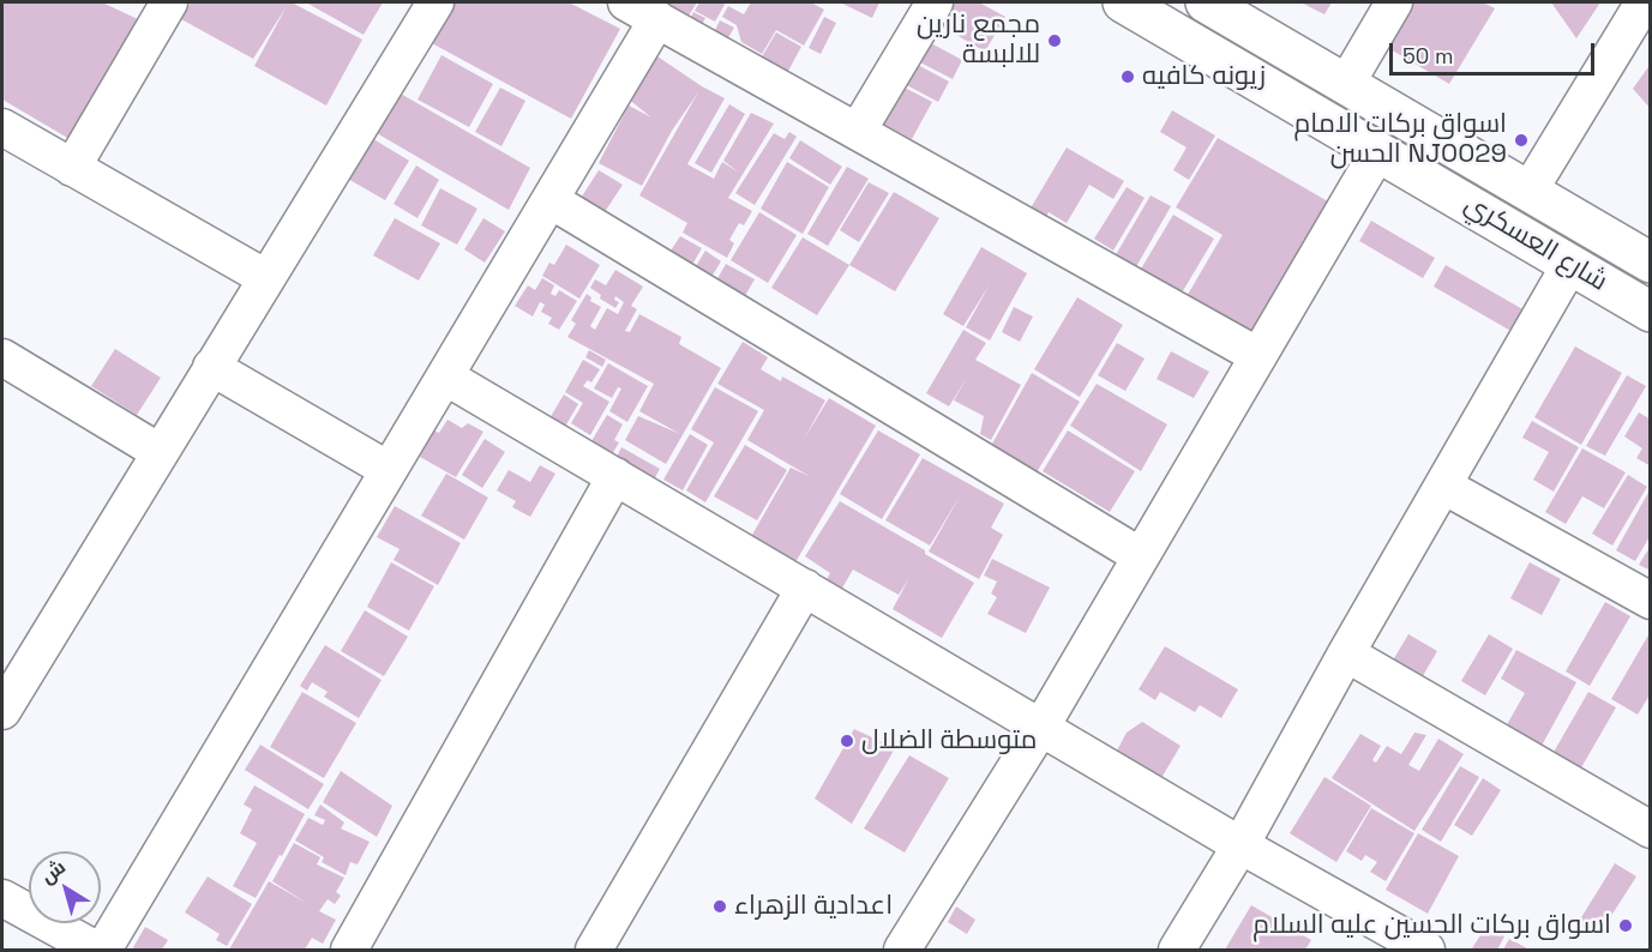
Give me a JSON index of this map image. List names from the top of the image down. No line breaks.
{"streets":{"main road":["شارع العسكري"]},"places":["مجمع نارين للالبسة","زيونه كافيه","اسواق بركات الامام الحسن NJ0029","متوسطة الضلال","اعدادية الزهراء","اسواق بركات الحسين عليه السلام"],"scale_bar":"50 m","north":"top left"}
